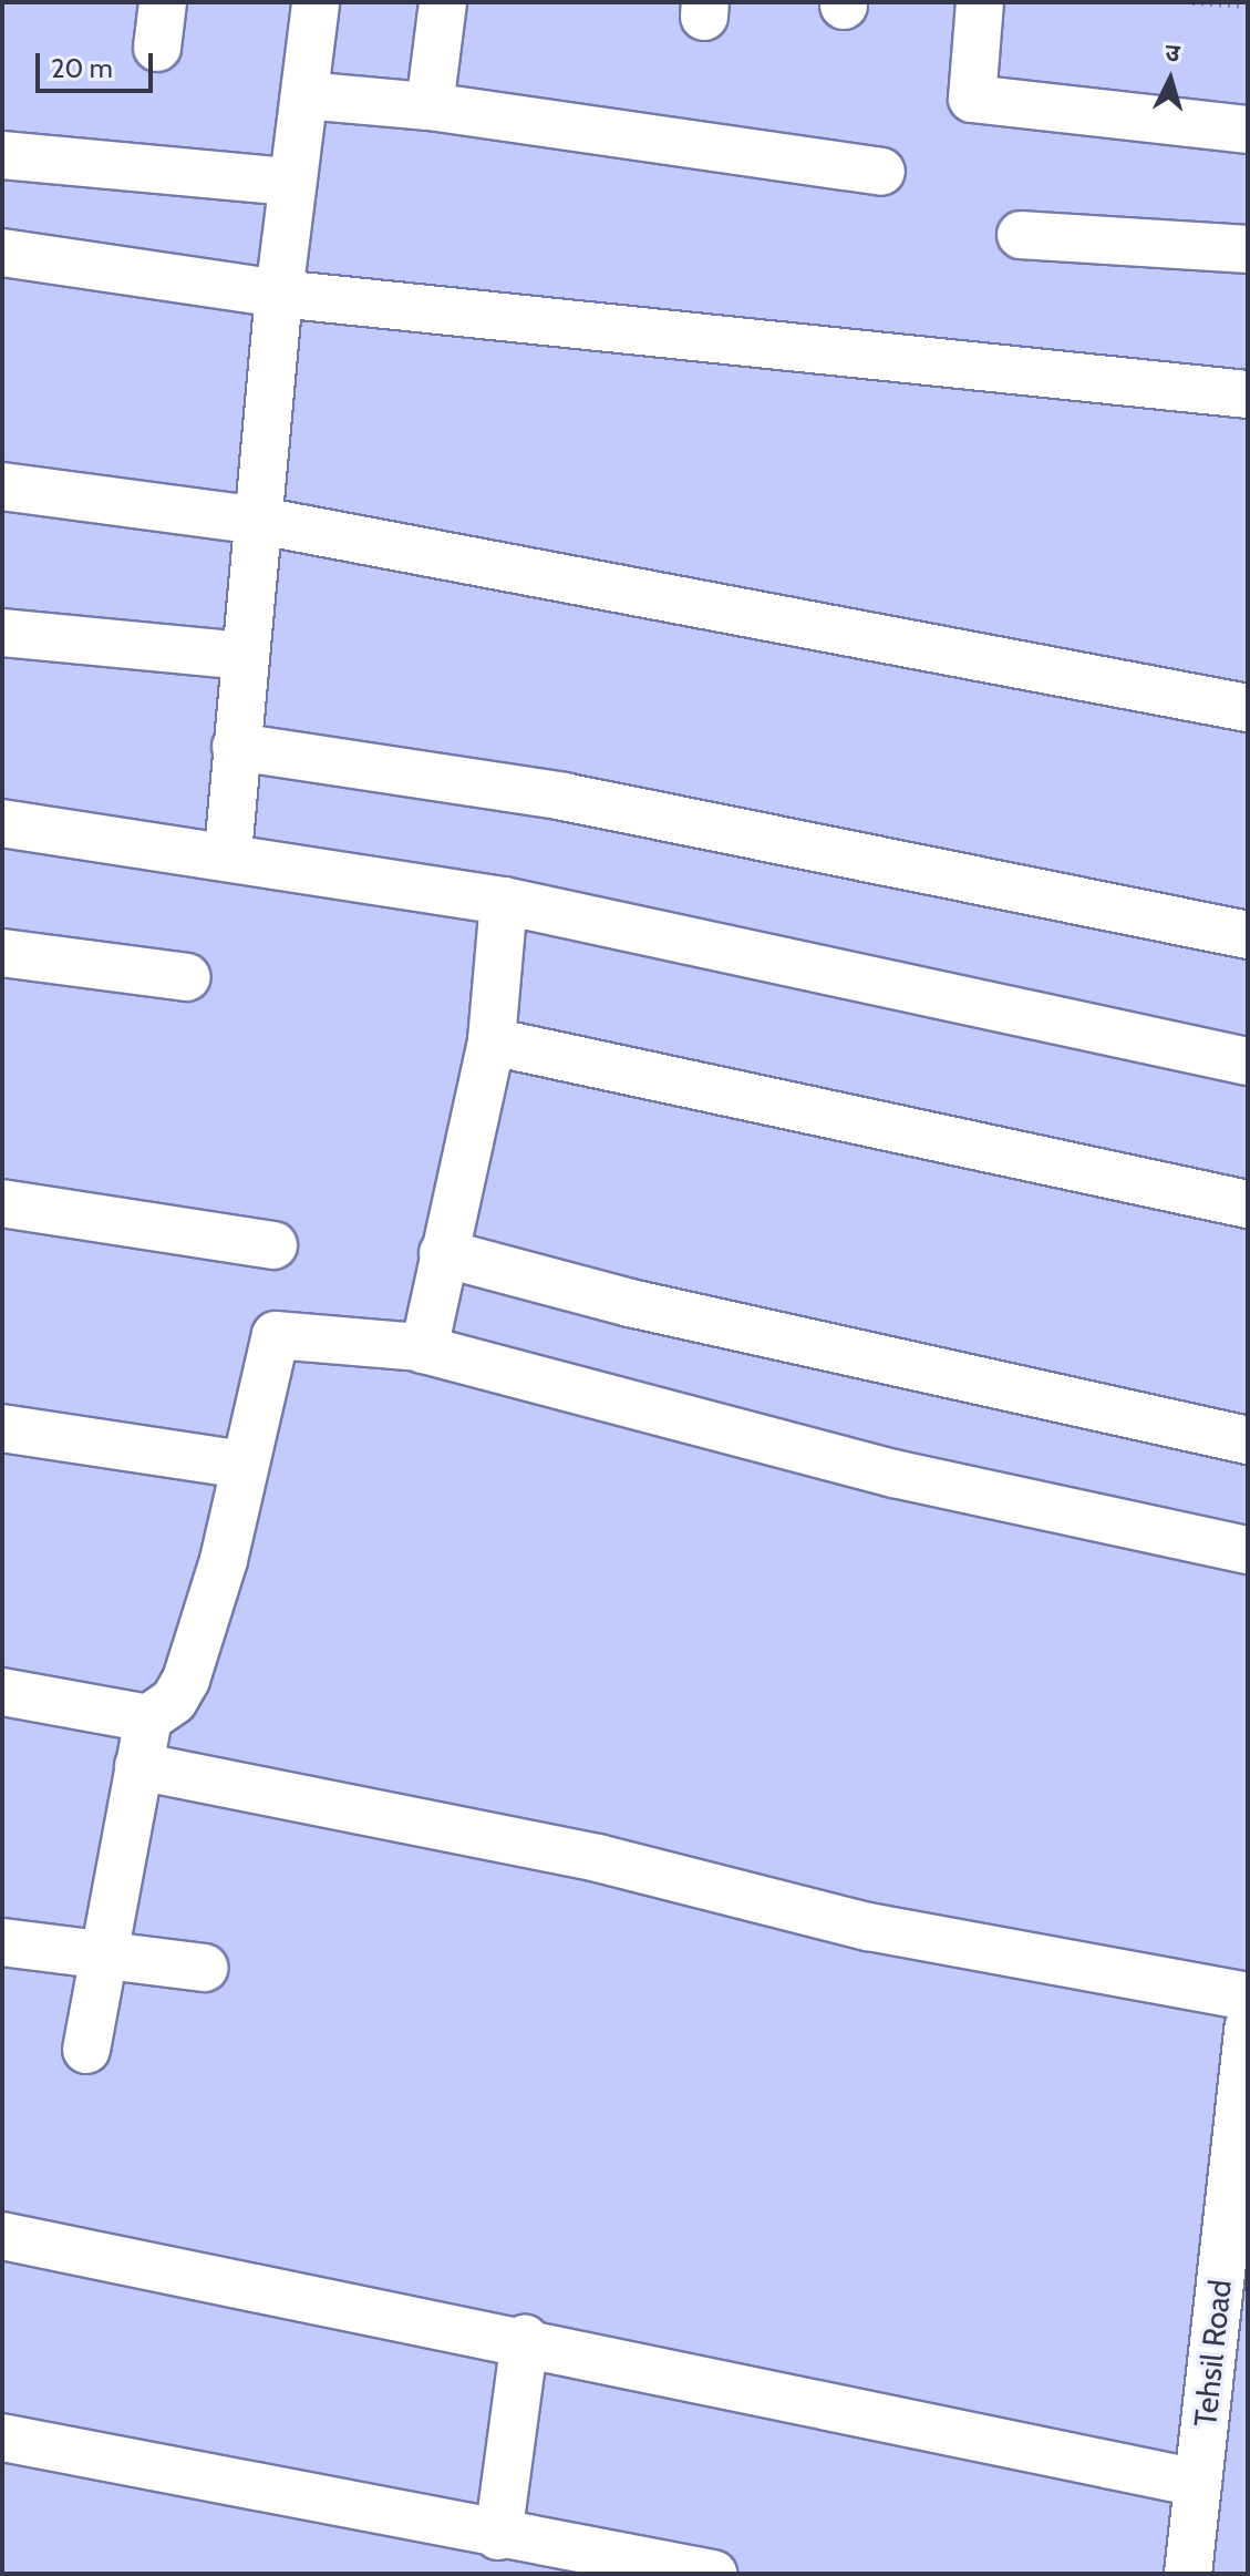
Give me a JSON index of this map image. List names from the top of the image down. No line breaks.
{"streets":{"street":["Tehsil Road"]},"scale_bar":"20 m","north":"top"}
